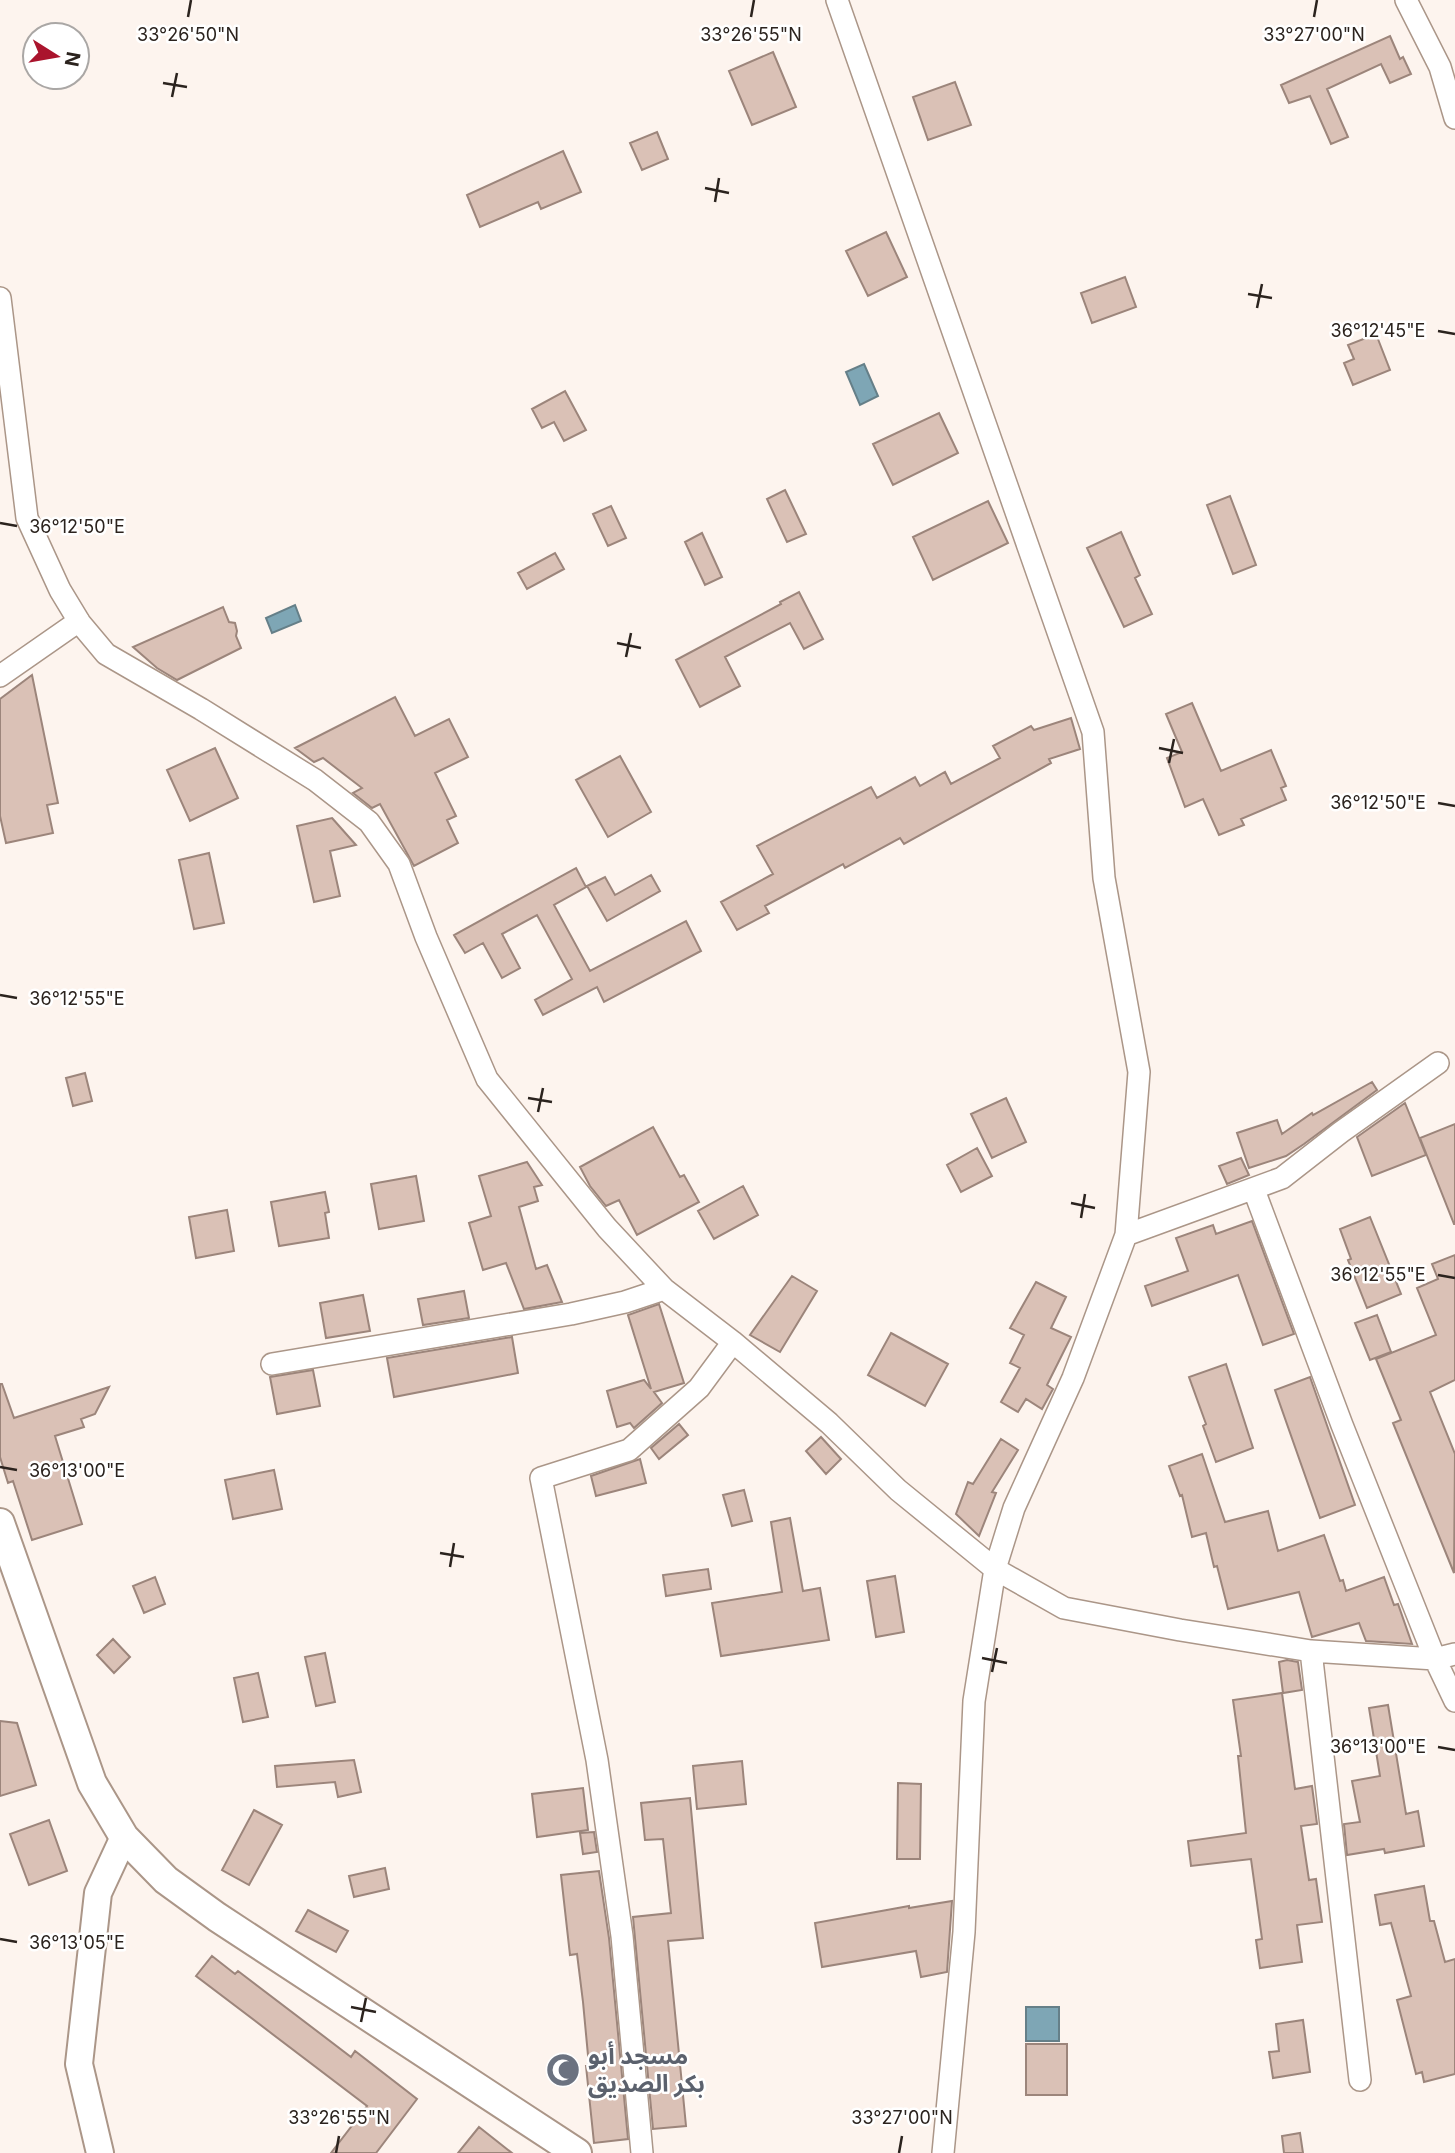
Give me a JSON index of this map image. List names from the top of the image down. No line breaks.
{"places":{"mosque":["مسجد أبو بكر الصديق"]},"north":"right","coordinates":["33°26'50\"N","33°26'55\"N","33°27'00\"N","36°12'45\"E","36°12'50\"E","36°12'55\"E","36°13'00\"E","36°13'05\"E"]}
